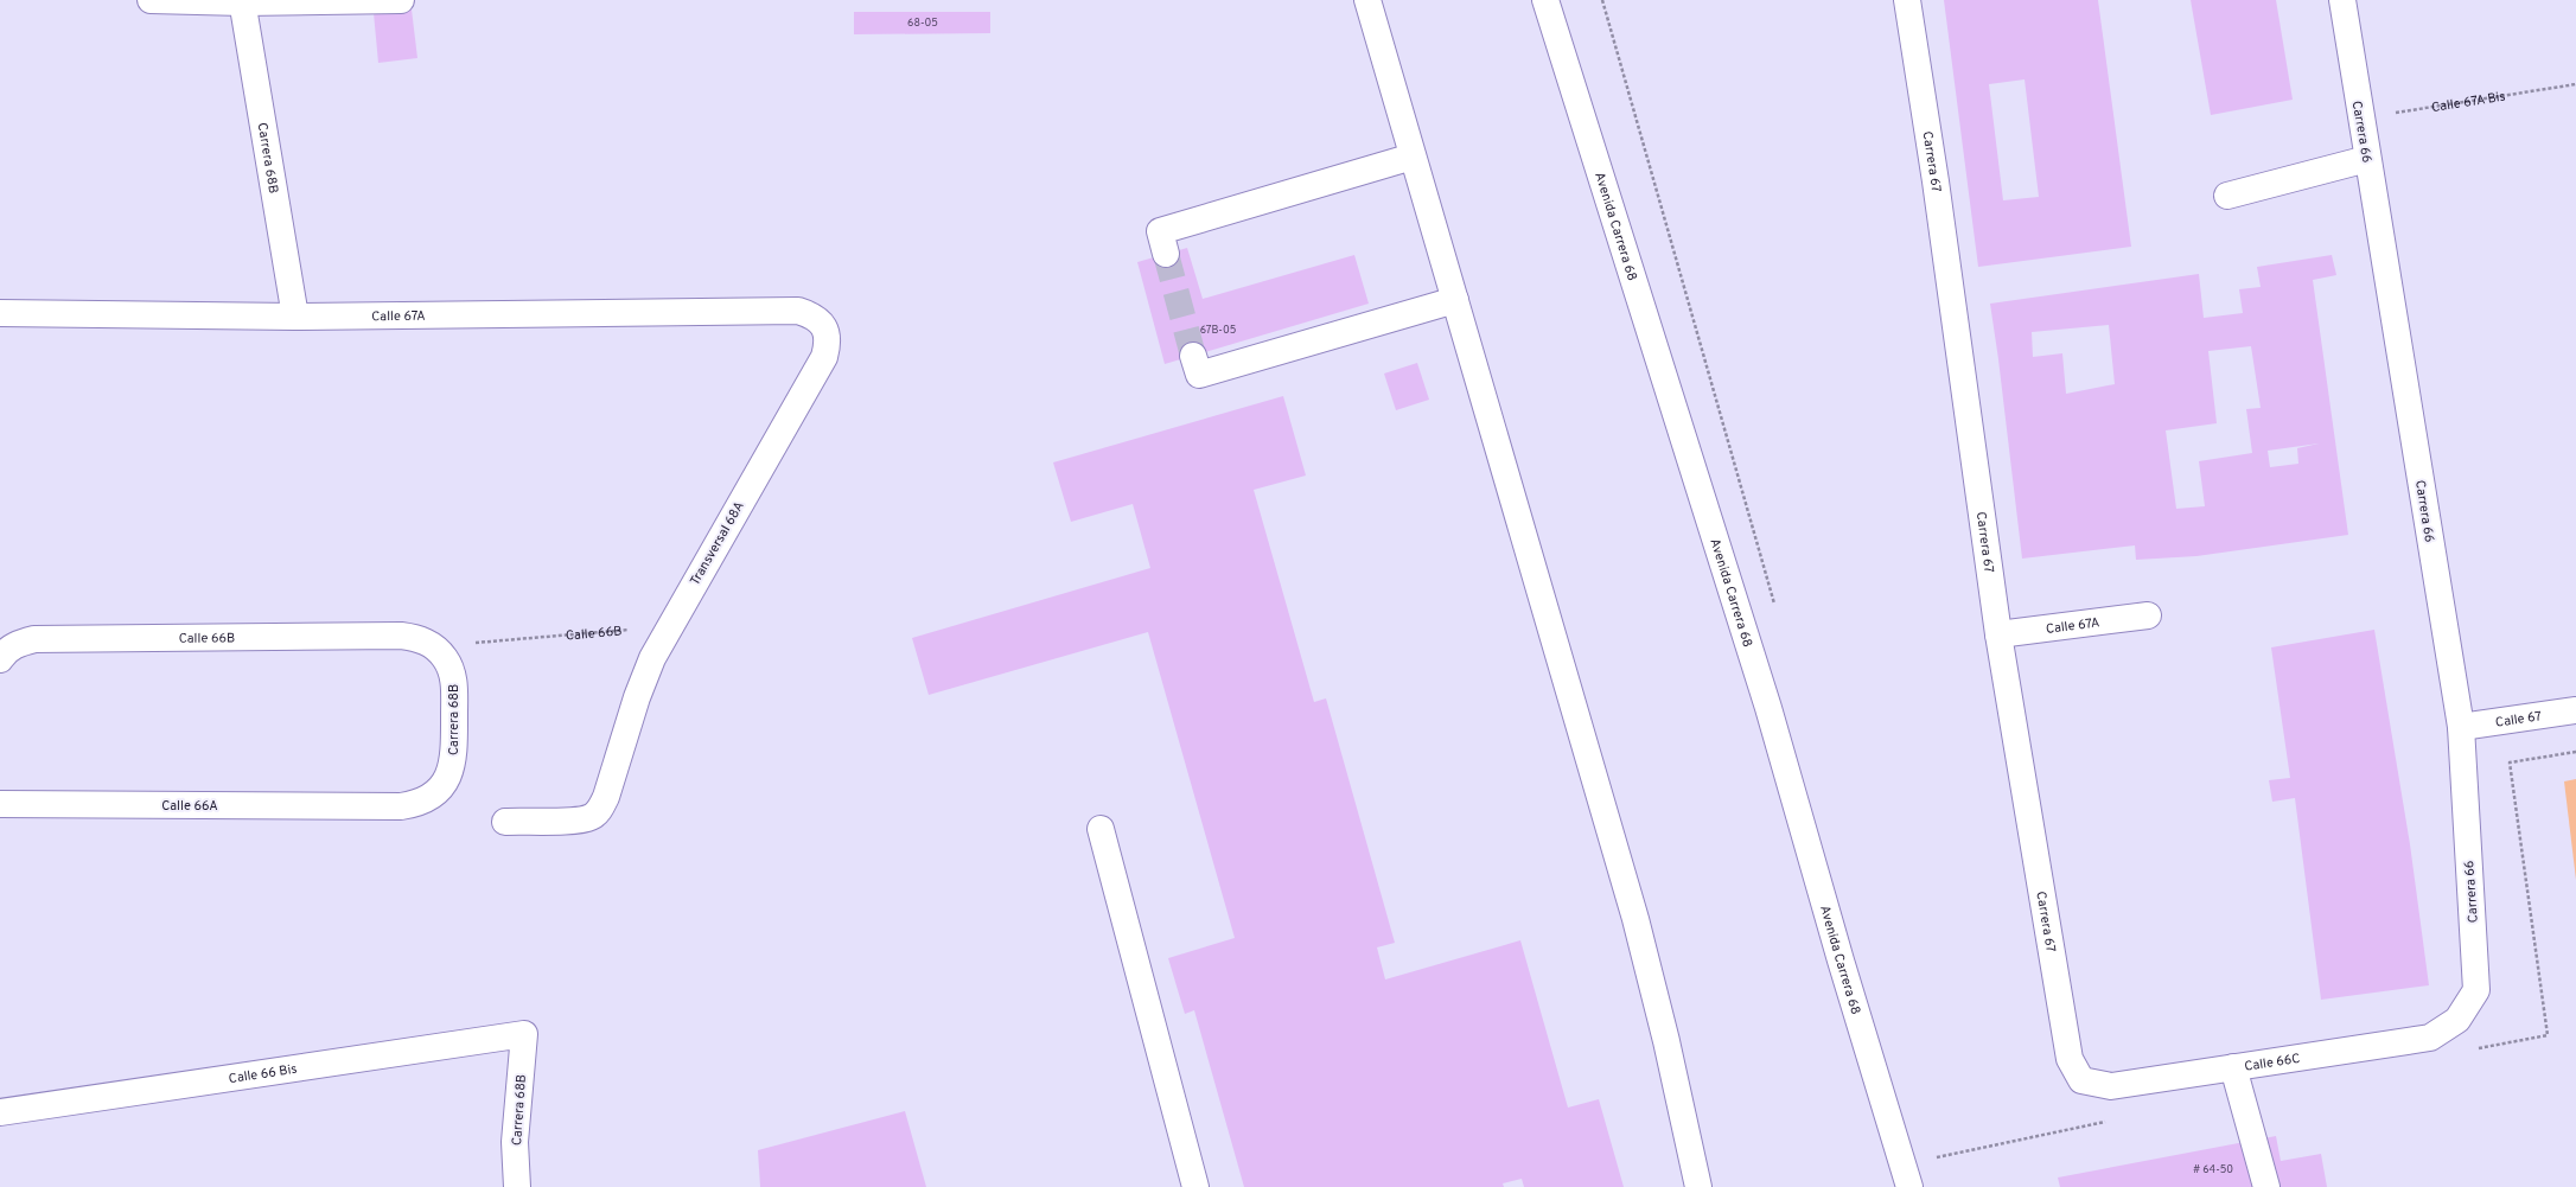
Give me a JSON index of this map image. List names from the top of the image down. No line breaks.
{"streets":{"street":["Carrera 66","Carrera 68B","Carrera 67","Avenida Carrera 68","Calle 67A","Transversal 68A","Calle 66B","Calle 67","Calle 66A","Calle 66C","Calle 66 Bis"],"path":["Calle 67A Bis"]},"crossings":[["Calle 67A Bis","Carrera 66"],["Carrera 66","Calle 67"],["Carrera 66","Calle 66C"],["Carrera 68B","Calle 67A"],["Carrera 68B","Calle 66B"],["Carrera 68B","Calle 66A"],["Carrera 68B","Calle 66 Bis"],["Carrera 67","Calle 67A"],["Carrera 67","Calle 66C"],["Calle 67A","Transversal 68A"],["Transversal 68A","Calle 66B"]],"house_numbers":["68-05","67B-05","# 64-50"]}
